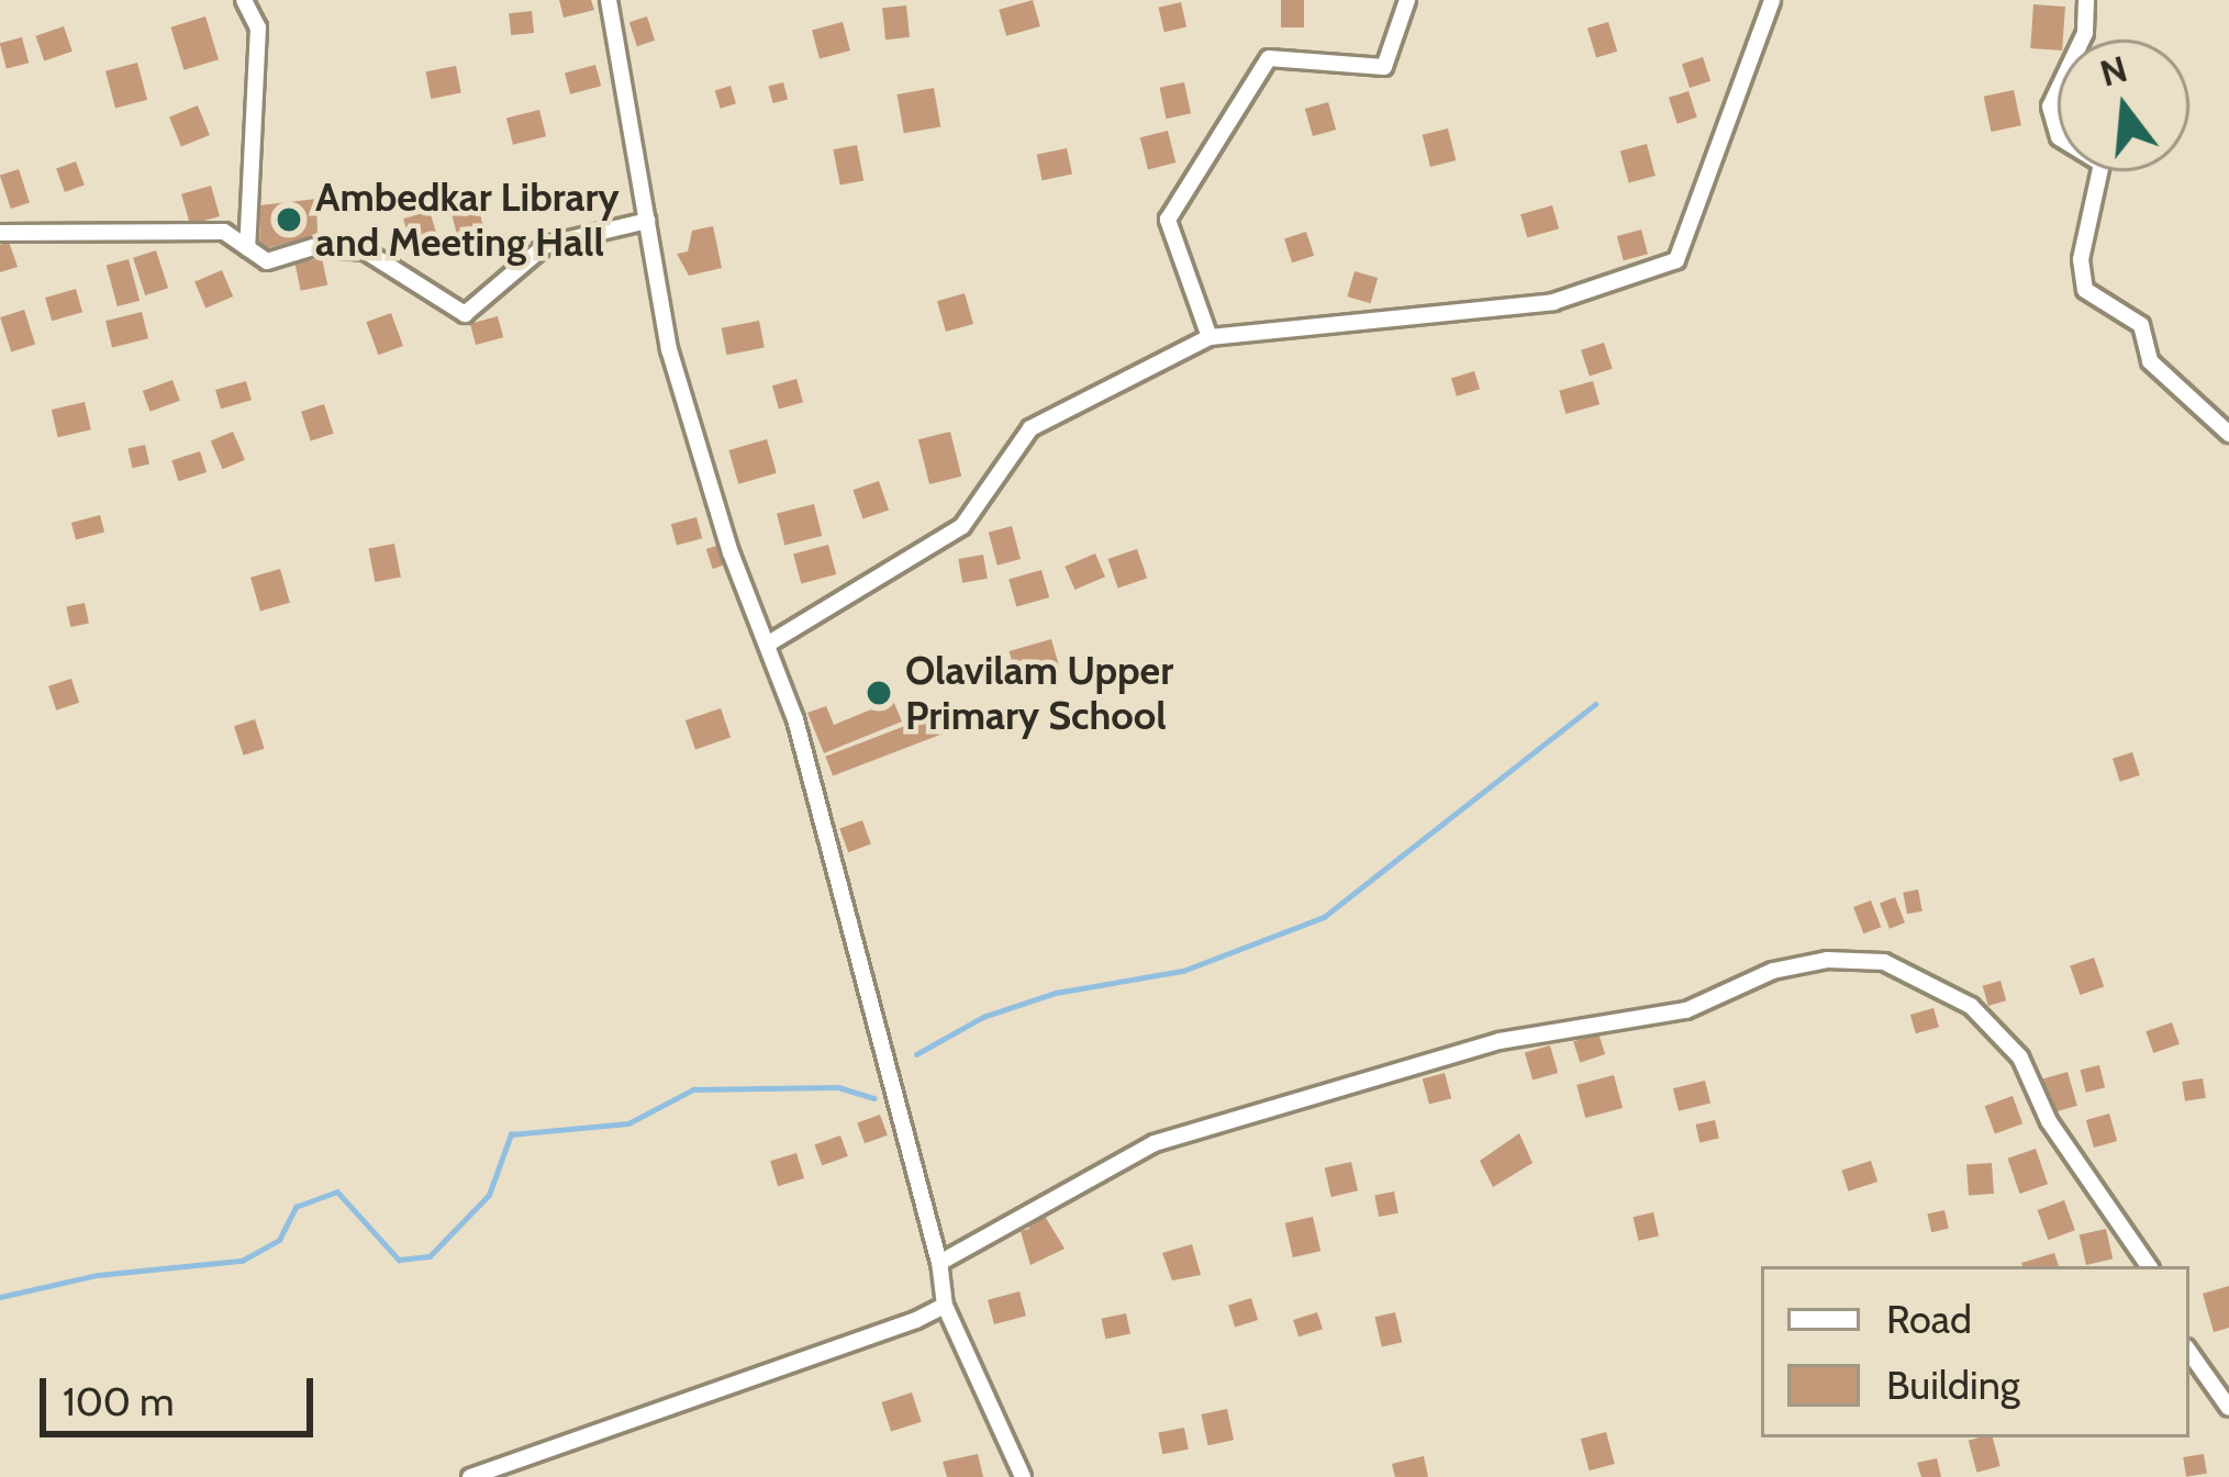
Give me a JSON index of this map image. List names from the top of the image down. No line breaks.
{"places":["Ambedkar Library and Meeting Hall","Olavilam Upper Primary School"],"legend":["Road","Building"],"scale_bar":"100 m","north":"top"}
